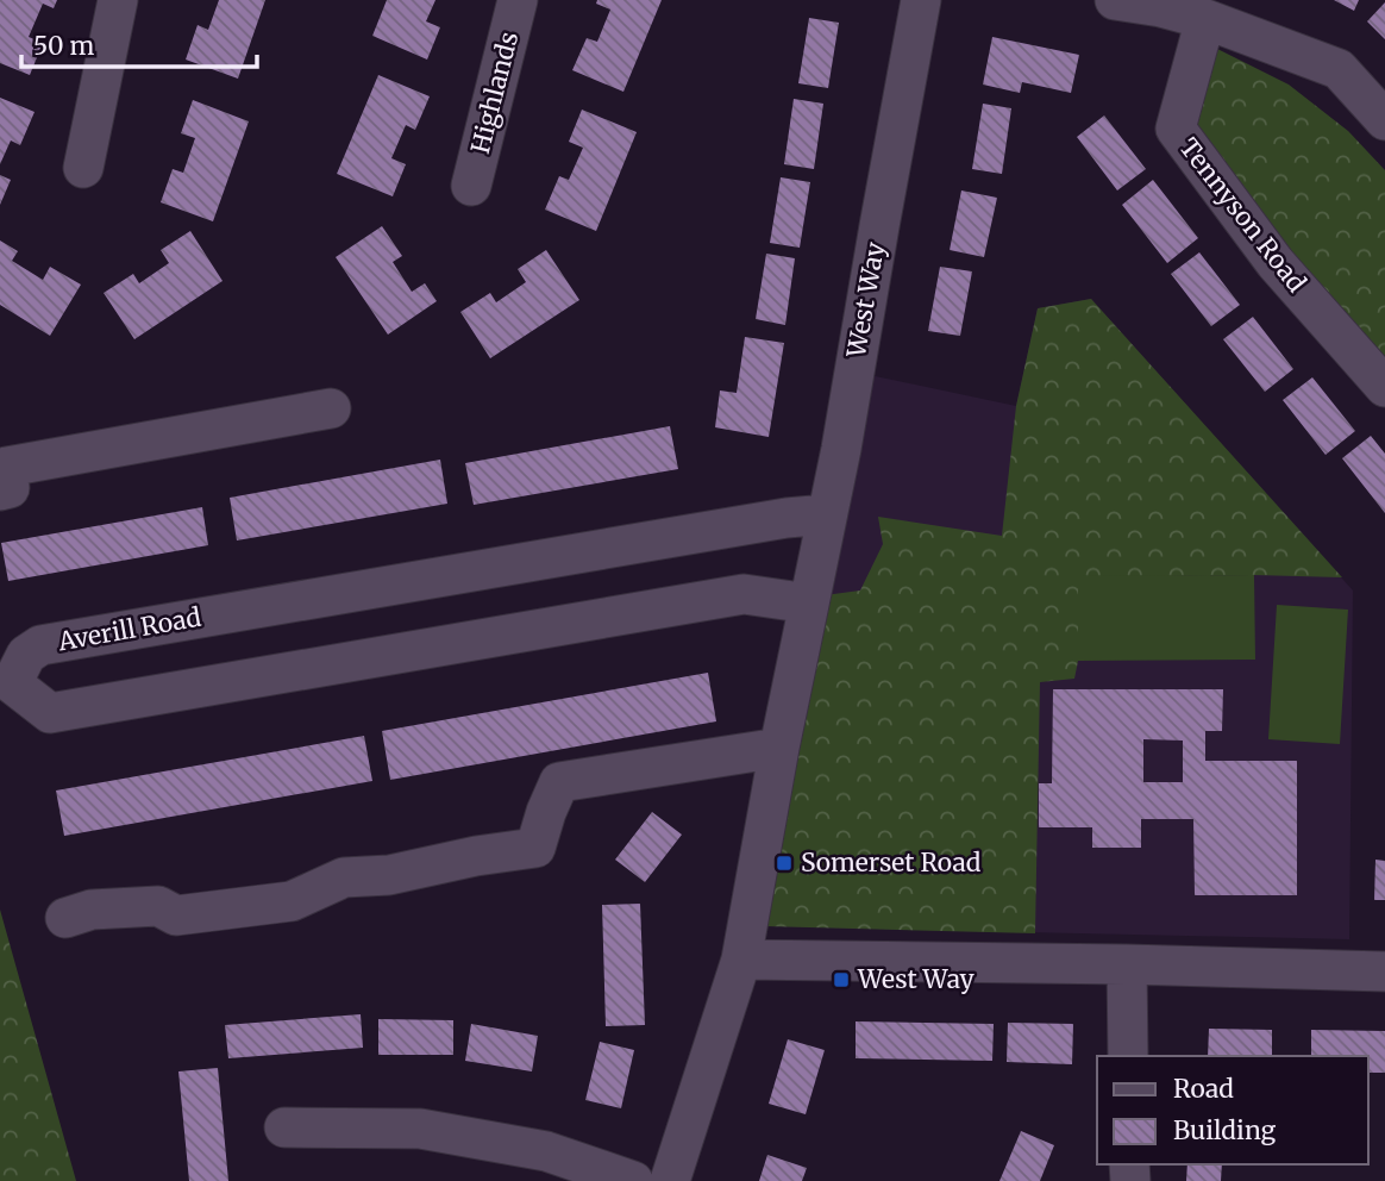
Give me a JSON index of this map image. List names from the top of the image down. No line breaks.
{"streets":{"street":["Highlands","Tennyson Road","West Way","Averill Road"]},"crossings":[["West Way","Averill Road"]],"places":{"transit":["Somerset Road","West Way"]},"legend":["Road","Building"],"scale_bar":"50 m"}
